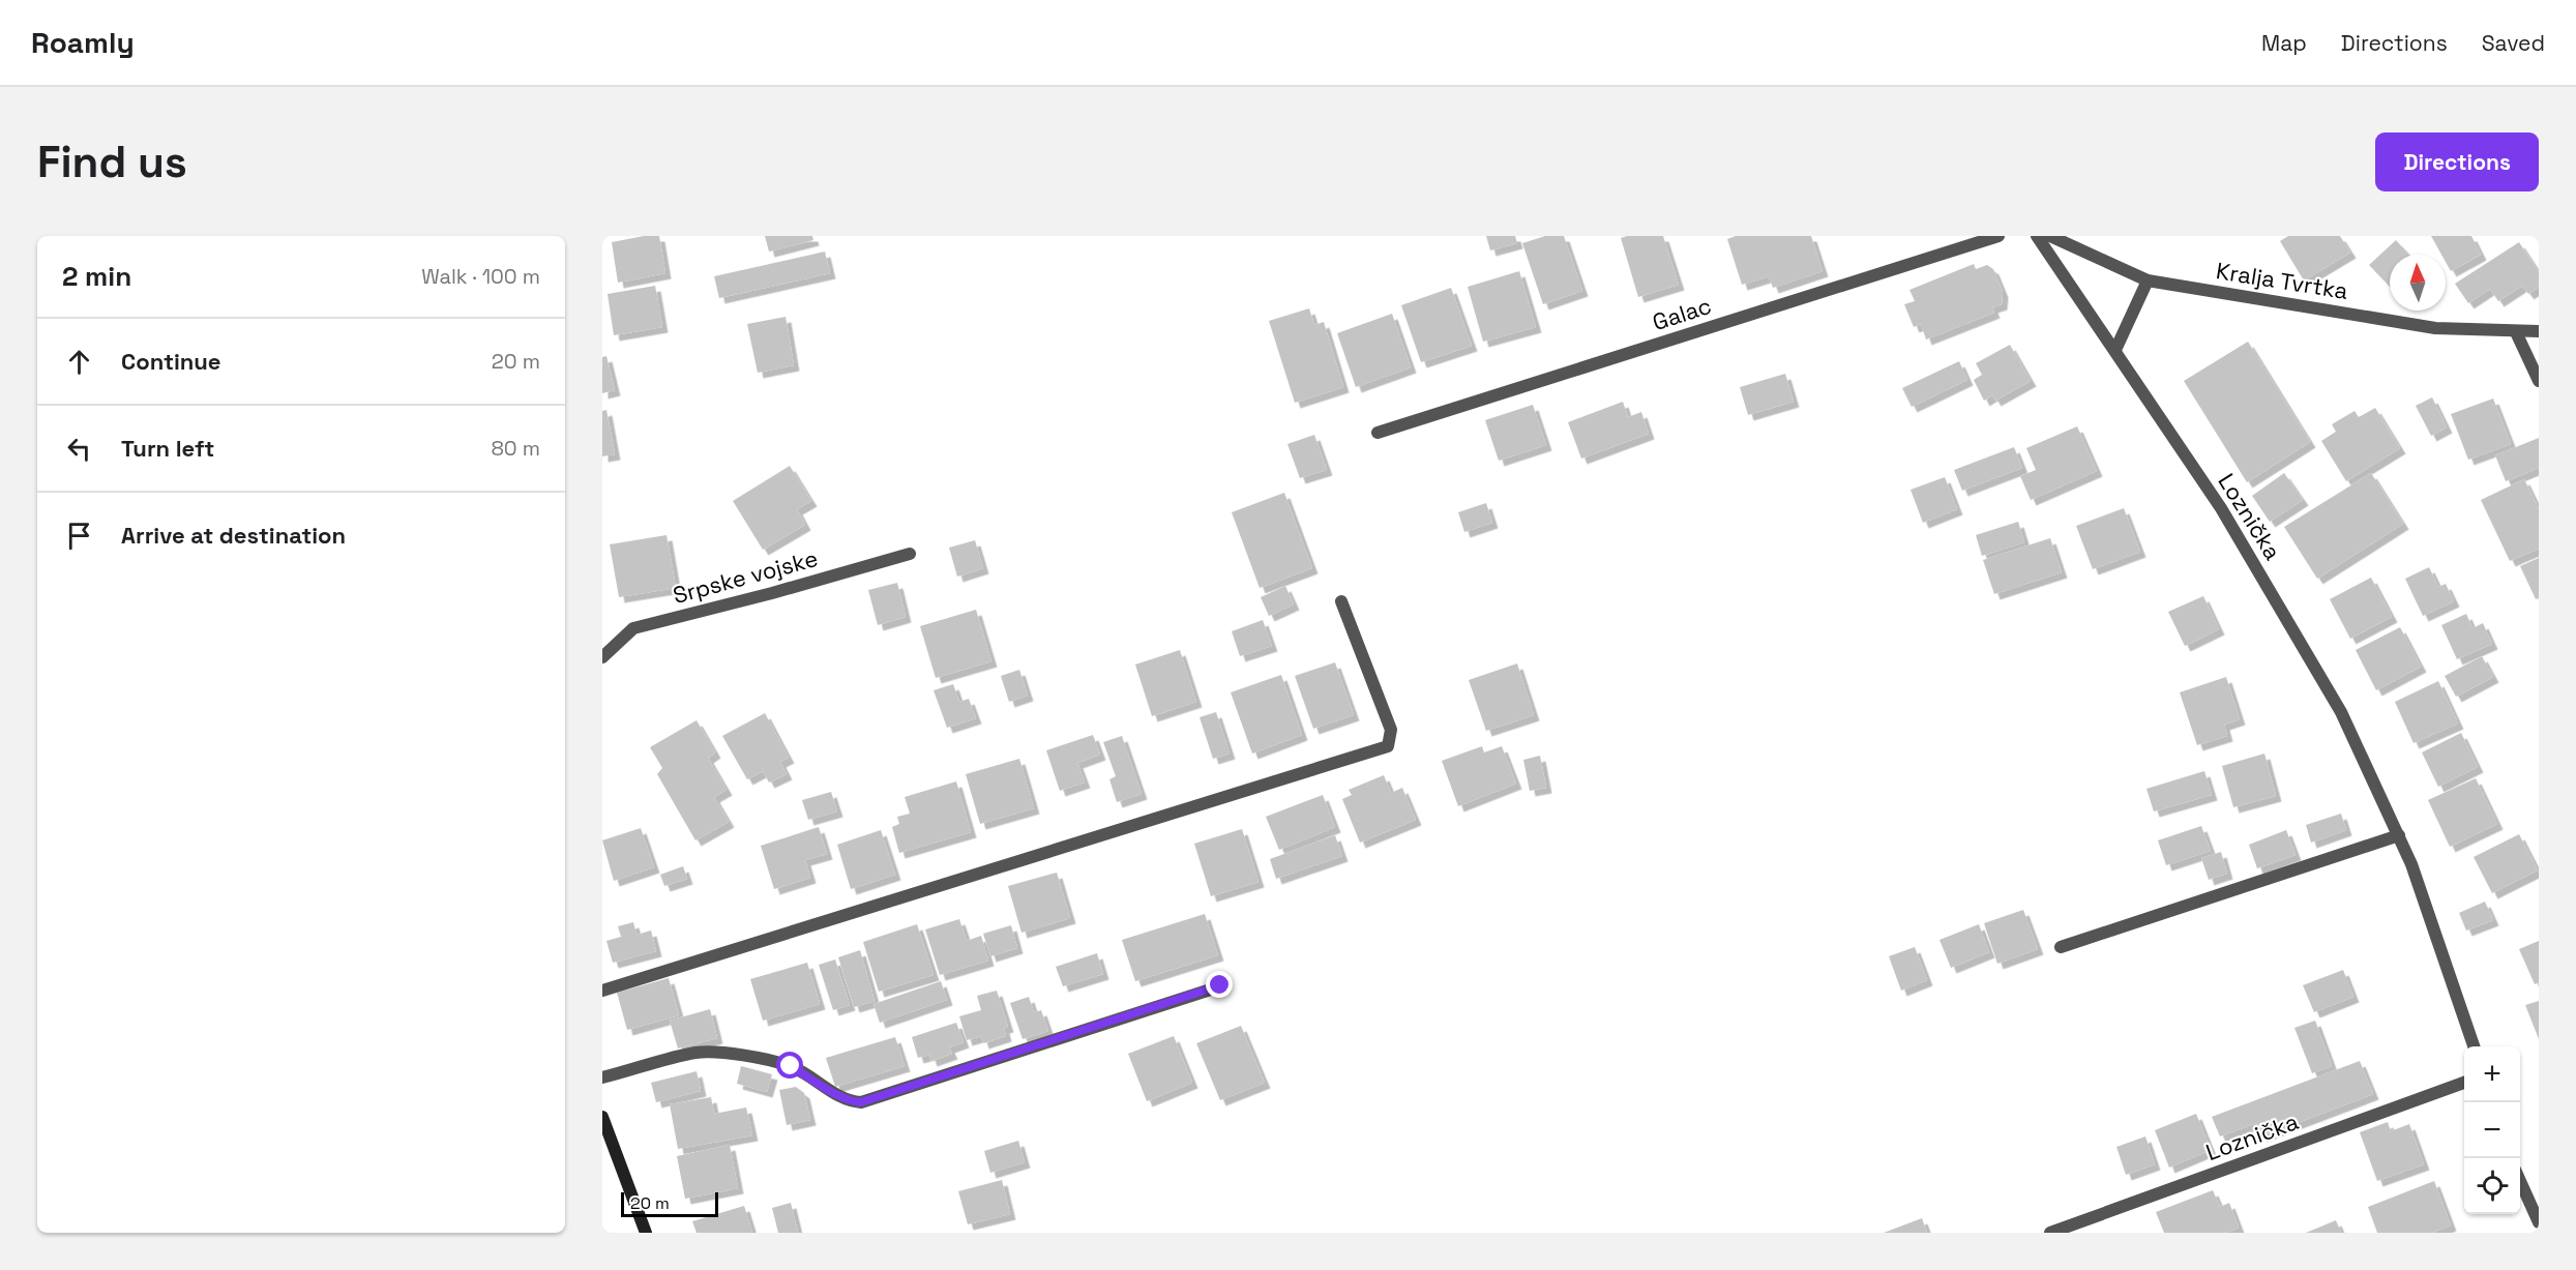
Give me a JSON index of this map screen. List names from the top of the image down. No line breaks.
{"streets":{"street":["Kralja Tvrtka","Galac","Loznička","Srpske vojske"]},"scale_bar":"20 m","north":"top","page":{"header":"Roamly","nav":["Map","Directions","Saved"],"buttons":"Directions","title":"Find us","heading":["2 min","Walk · 100 m"],"list":[["Continue","20 m"],["Turn left","80 m"],"Arrive at destination"],"map_buttons":["+","−"],"scale":"20 m"}}
